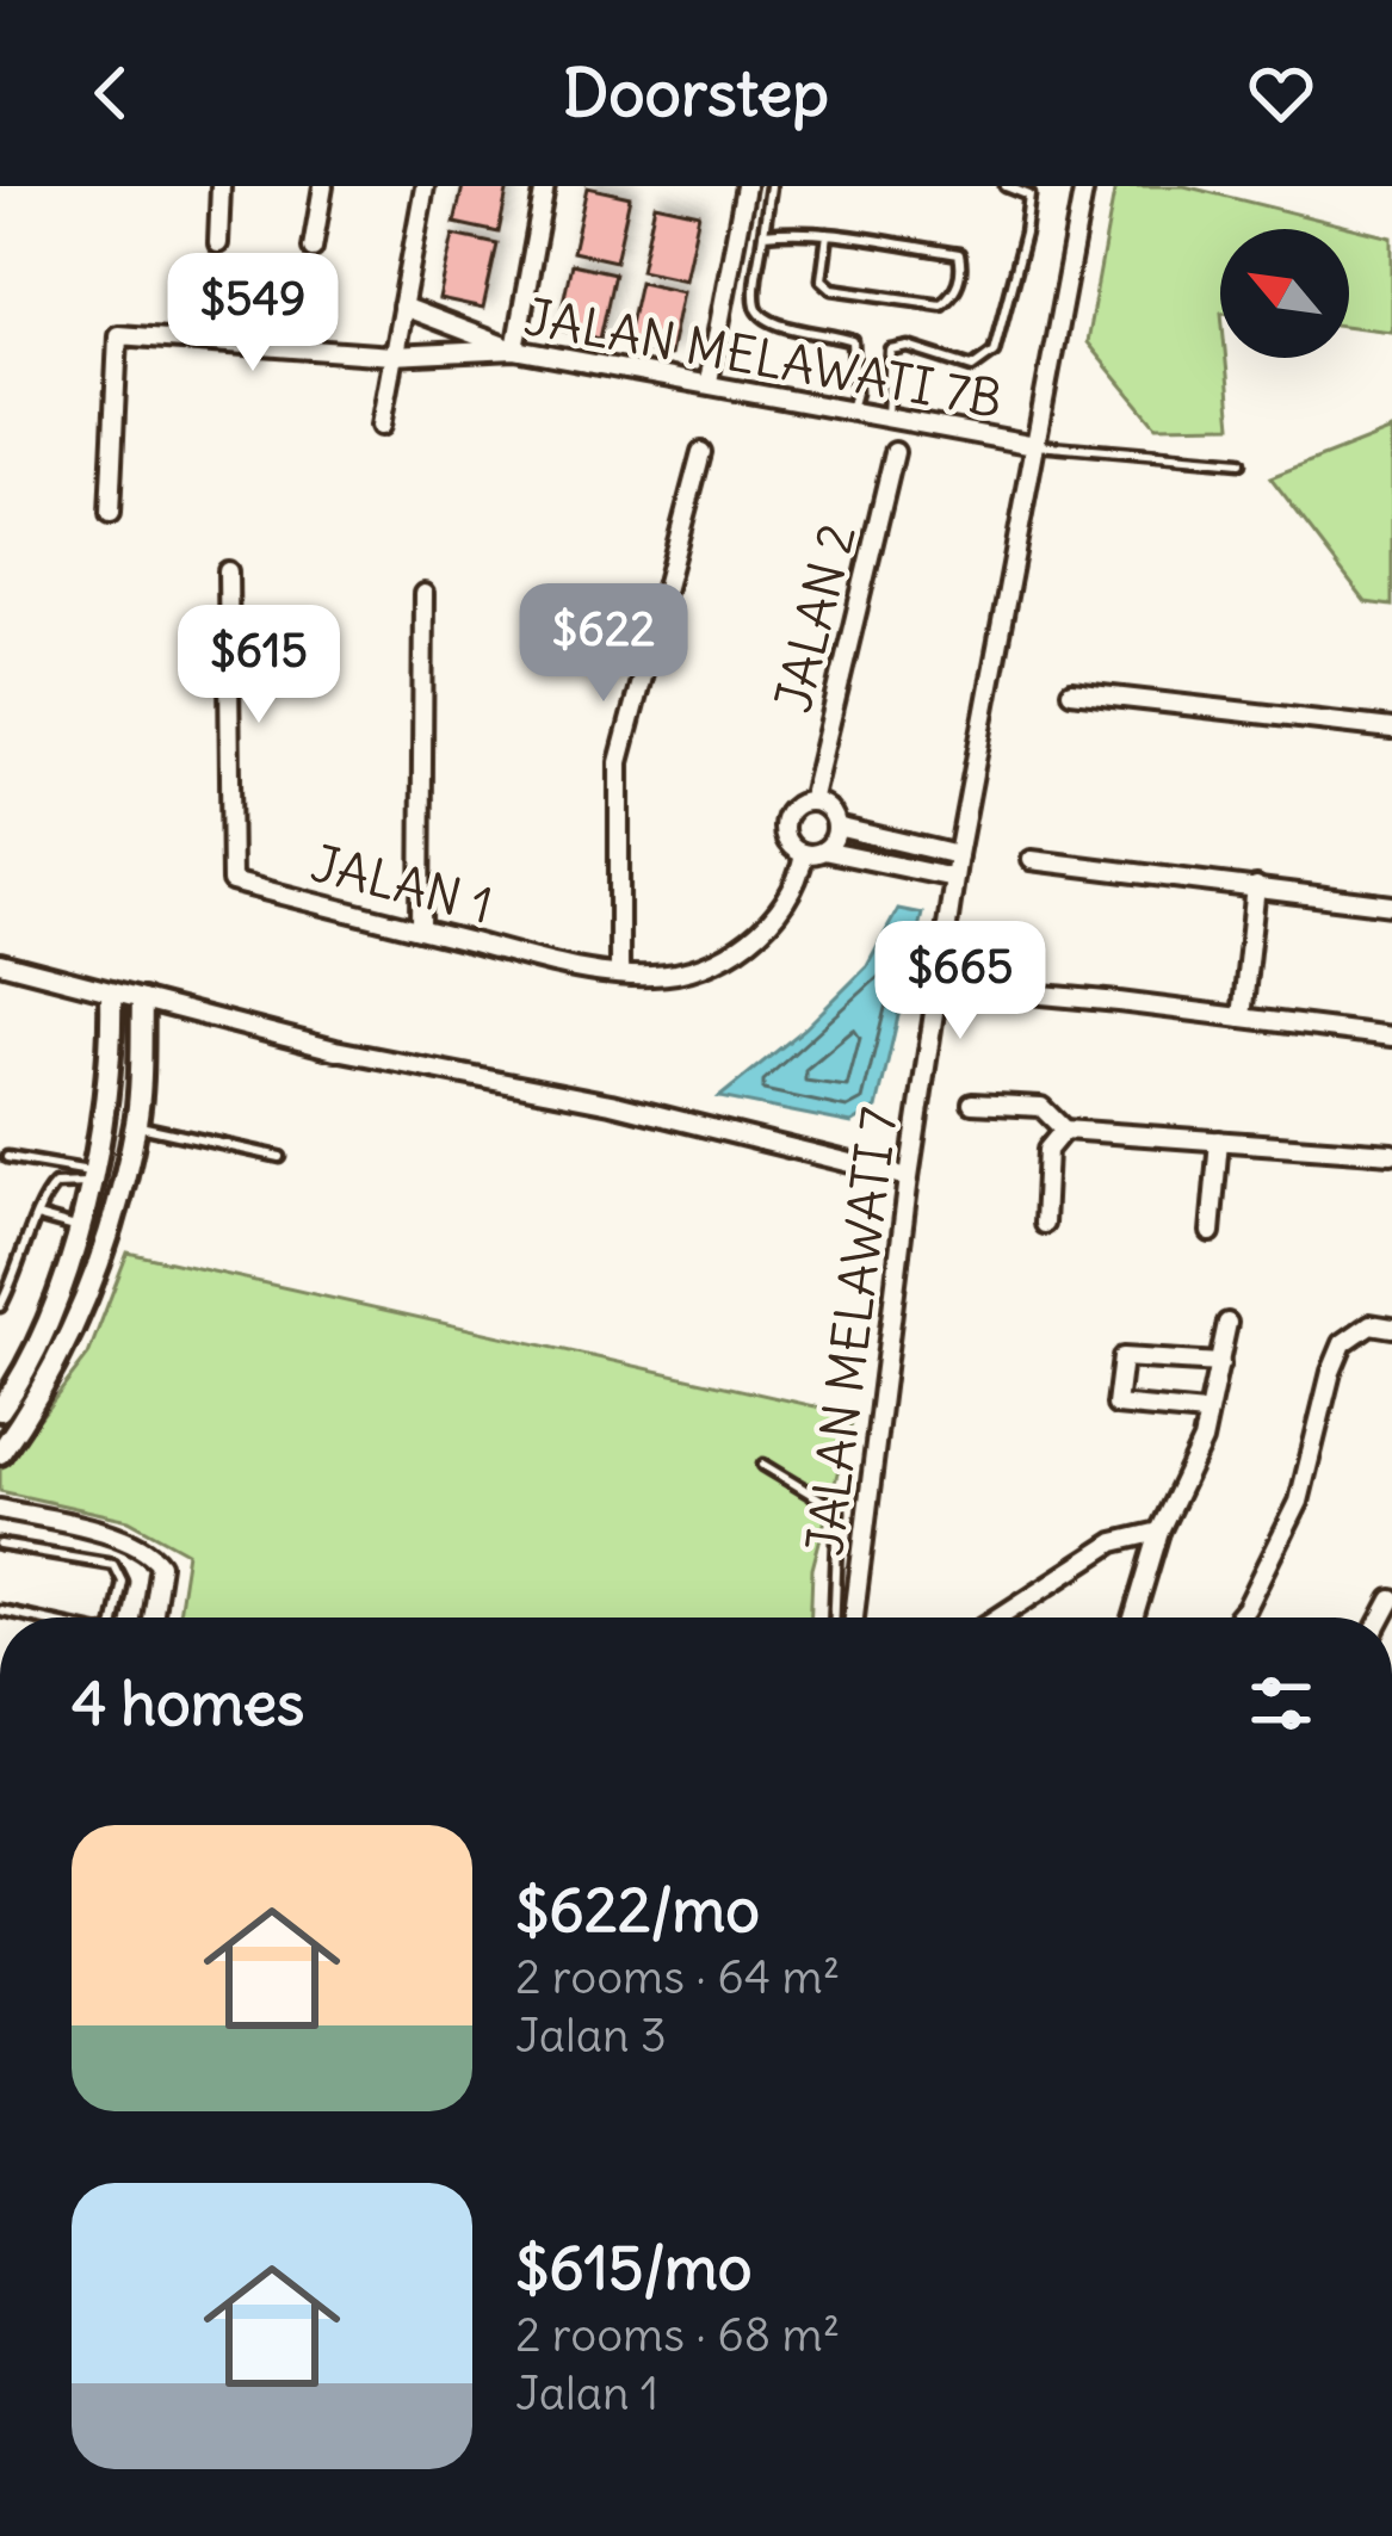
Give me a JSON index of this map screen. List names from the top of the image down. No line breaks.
{"streets":{"street":["JALAN MELAWATI 7B","JALAN 2","JALAN 1","JALAN MELAWATI 7"]},"crossings":[["JALAN MELAWATI 7B","JALAN MELAWATI 7"],["JALAN 2","JALAN 1"]],"north":"top left","page":{"header":"Doorstep","price":["$549","$622","$615","$665"],"heading":"4 homes","list":[{"name":"$622/mo","note":"2 rooms · 64 m² · Jalan 3"},{"name":"$615/mo","note":"2 rooms · 68 m² · Jalan 1"}]}}
